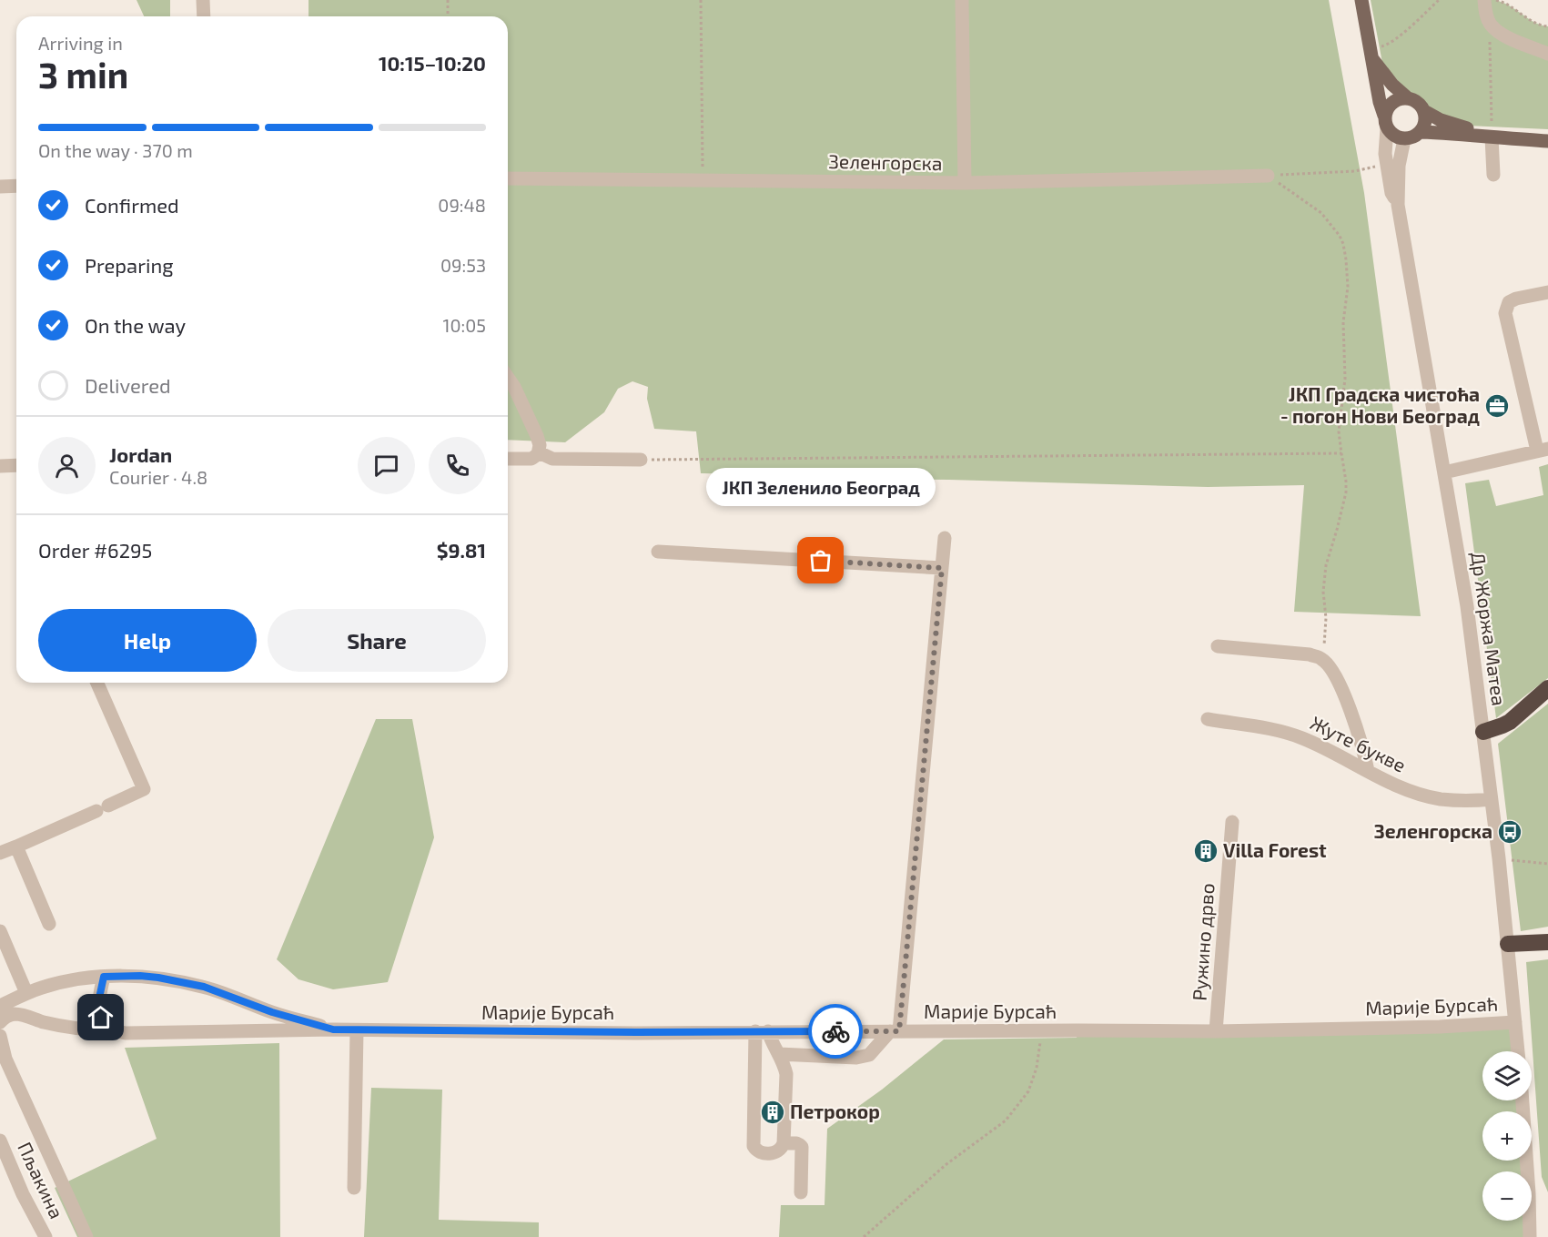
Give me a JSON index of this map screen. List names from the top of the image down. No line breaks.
{"streets":{"main road":["Др Жоржа Матеа"],"street":["Зеленгорска","Жуте букве","Ружино дрво","Марије Бурсаћ","Пљакина"]},"crossings":[["Др Жоржа Матеа","Жуте букве"],["Др Жоржа Матеа","Марије Бурсаћ"],["Ружино дрво","Марије Бурсаћ"]],"places":{"office":["ЈКП Градска чистоћа - погон Нови Београд"],"other":["ЈКП Зеленило Београд"],"bus stop":["Зеленгорска"],"building":["Villa Forest","Петрокор"]},"page":{"heading":["3 min","Arriving in","10:15–10:20"],"panel":["Jordan","Courier · 4.8","Order #6295","$9.81"],"bar":"On the way · 370 m","list":[["Confirmed","09:48"],["Preparing","09:53"],["On the way","10:05"],"Delivered"],"bubble":"ЈКП Зеленило Београд","buttons":["Help","Share"],"map_buttons":["+","−"]}}
